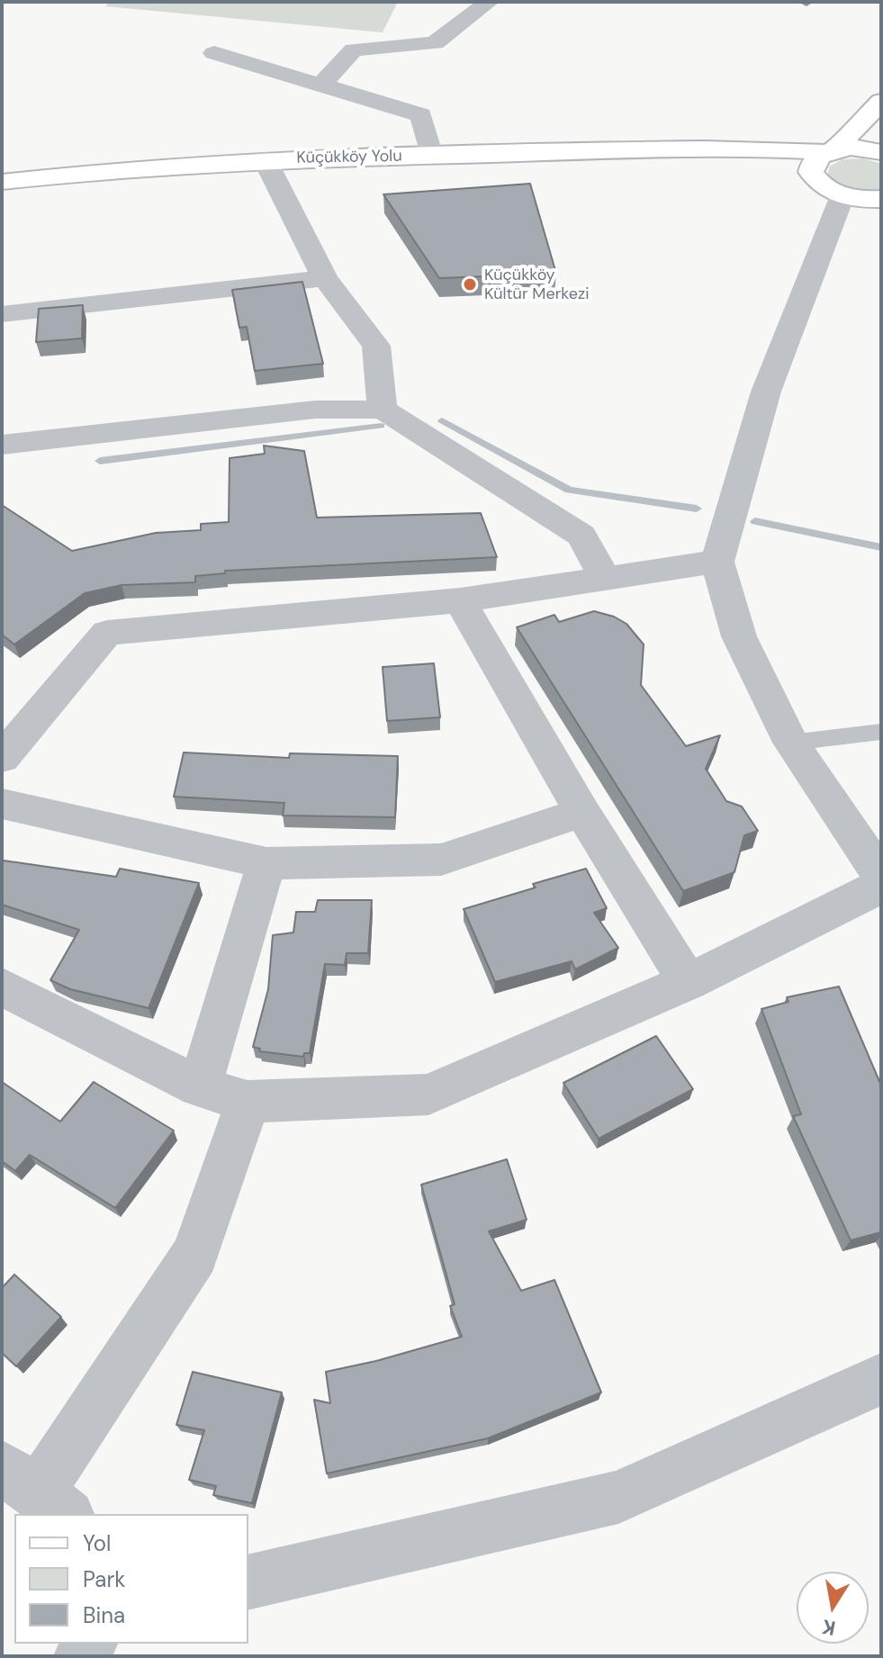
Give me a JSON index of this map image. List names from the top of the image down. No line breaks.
{"streets":{"main road":["Küçükköy Yolu"]},"places":["Küçükköy Kültür Merkezi"],"legend":["Yol","Park","Bina"],"north":"bottom"}
